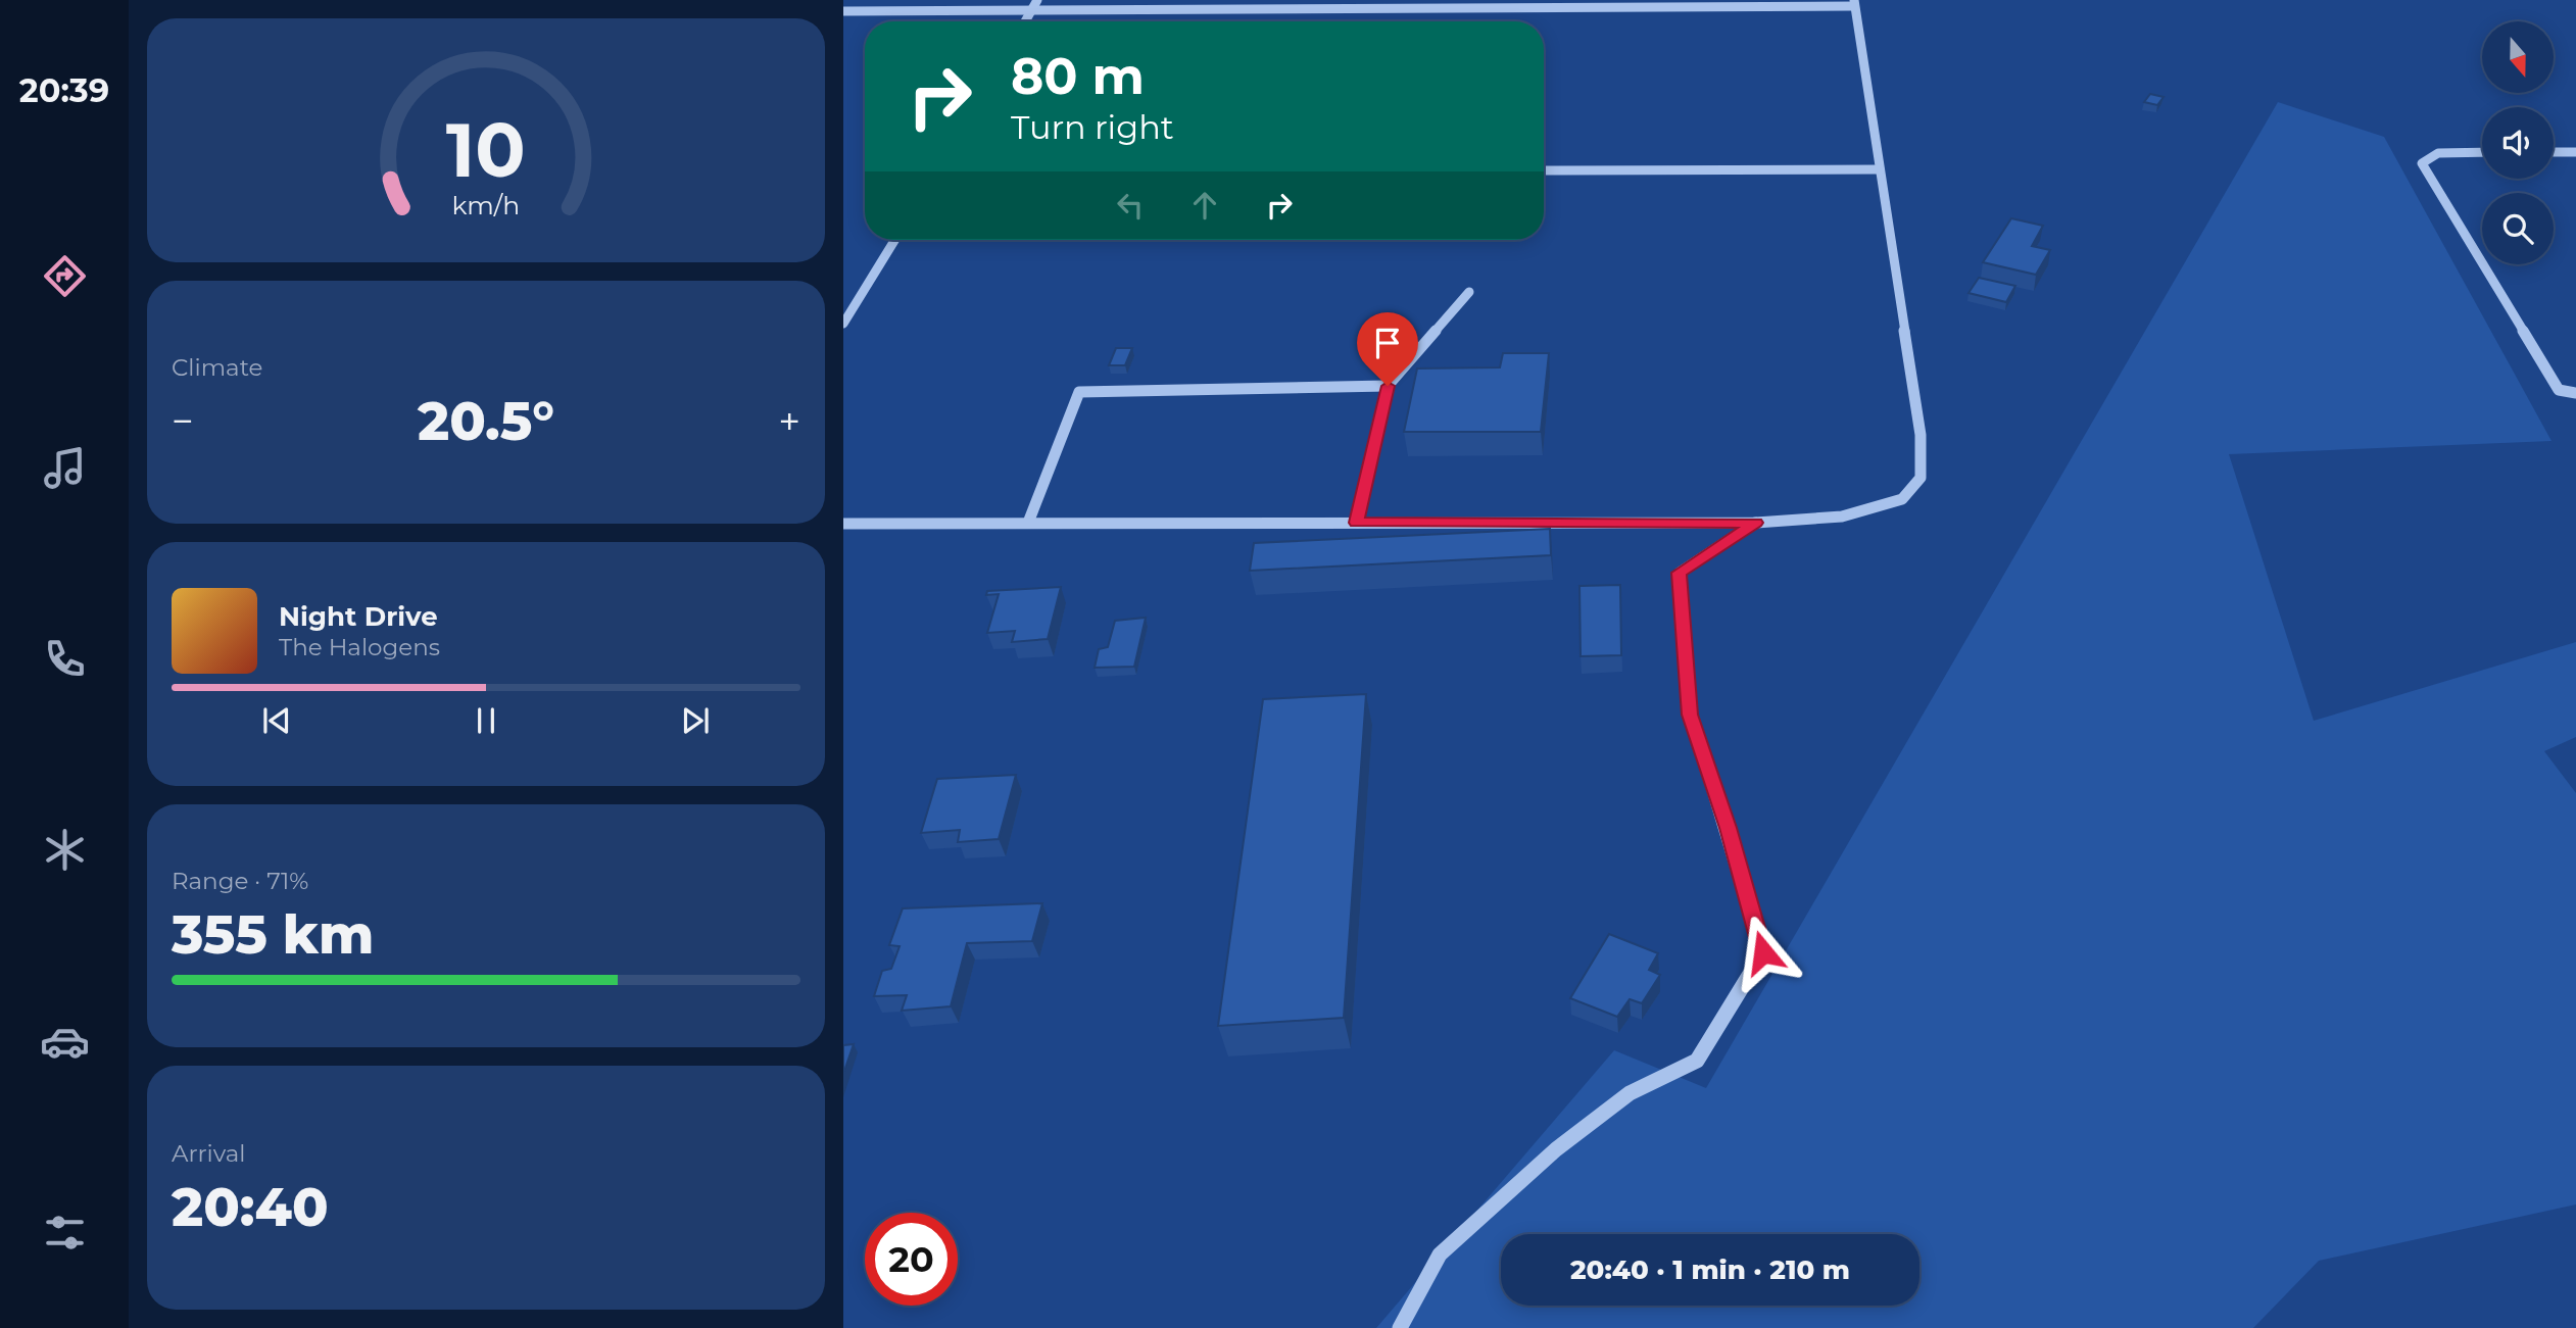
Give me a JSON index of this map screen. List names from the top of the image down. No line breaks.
{"north":"bottom","page":{"tabs":"20:39","turn":["80 m","Turn right"],"tile":["Climate",["Range · 71%","355 km"],["Arrival","20:40"]],"heat":["−","20.5°","+"],"song":["Night Drive","The Halogens"],"limit":"20","trip":"20:40 · 1 min · 210 m","gauge":["10","km/h"]}}
